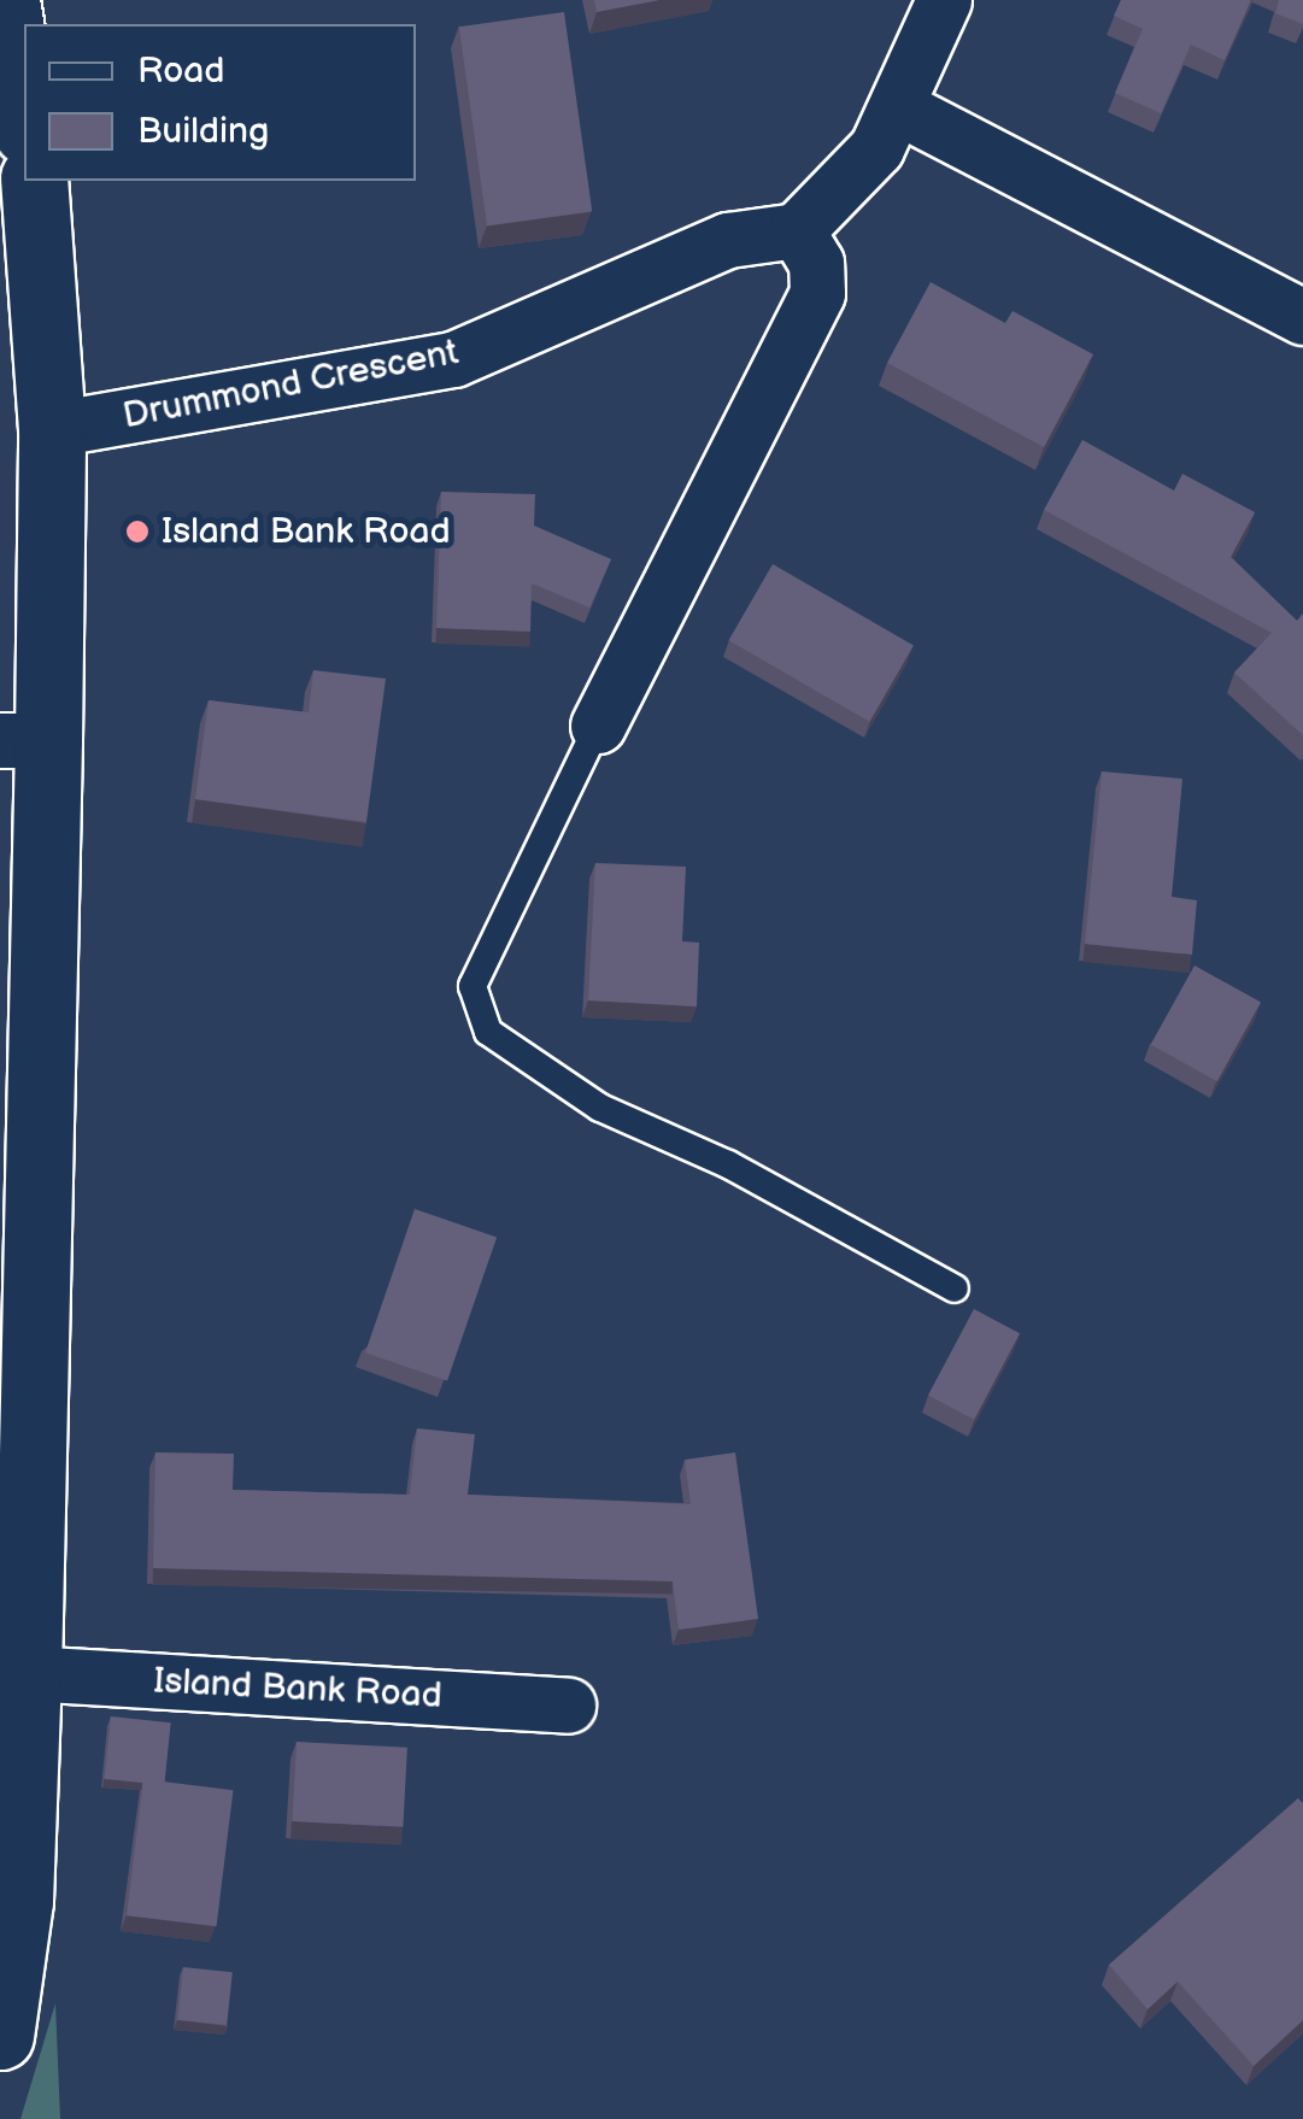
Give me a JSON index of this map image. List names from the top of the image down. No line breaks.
{"streets":{"street":["Drummond Crescent","Island Bank Road"]},"places":["Island Bank Road"],"legend":["Road","Building"]}
